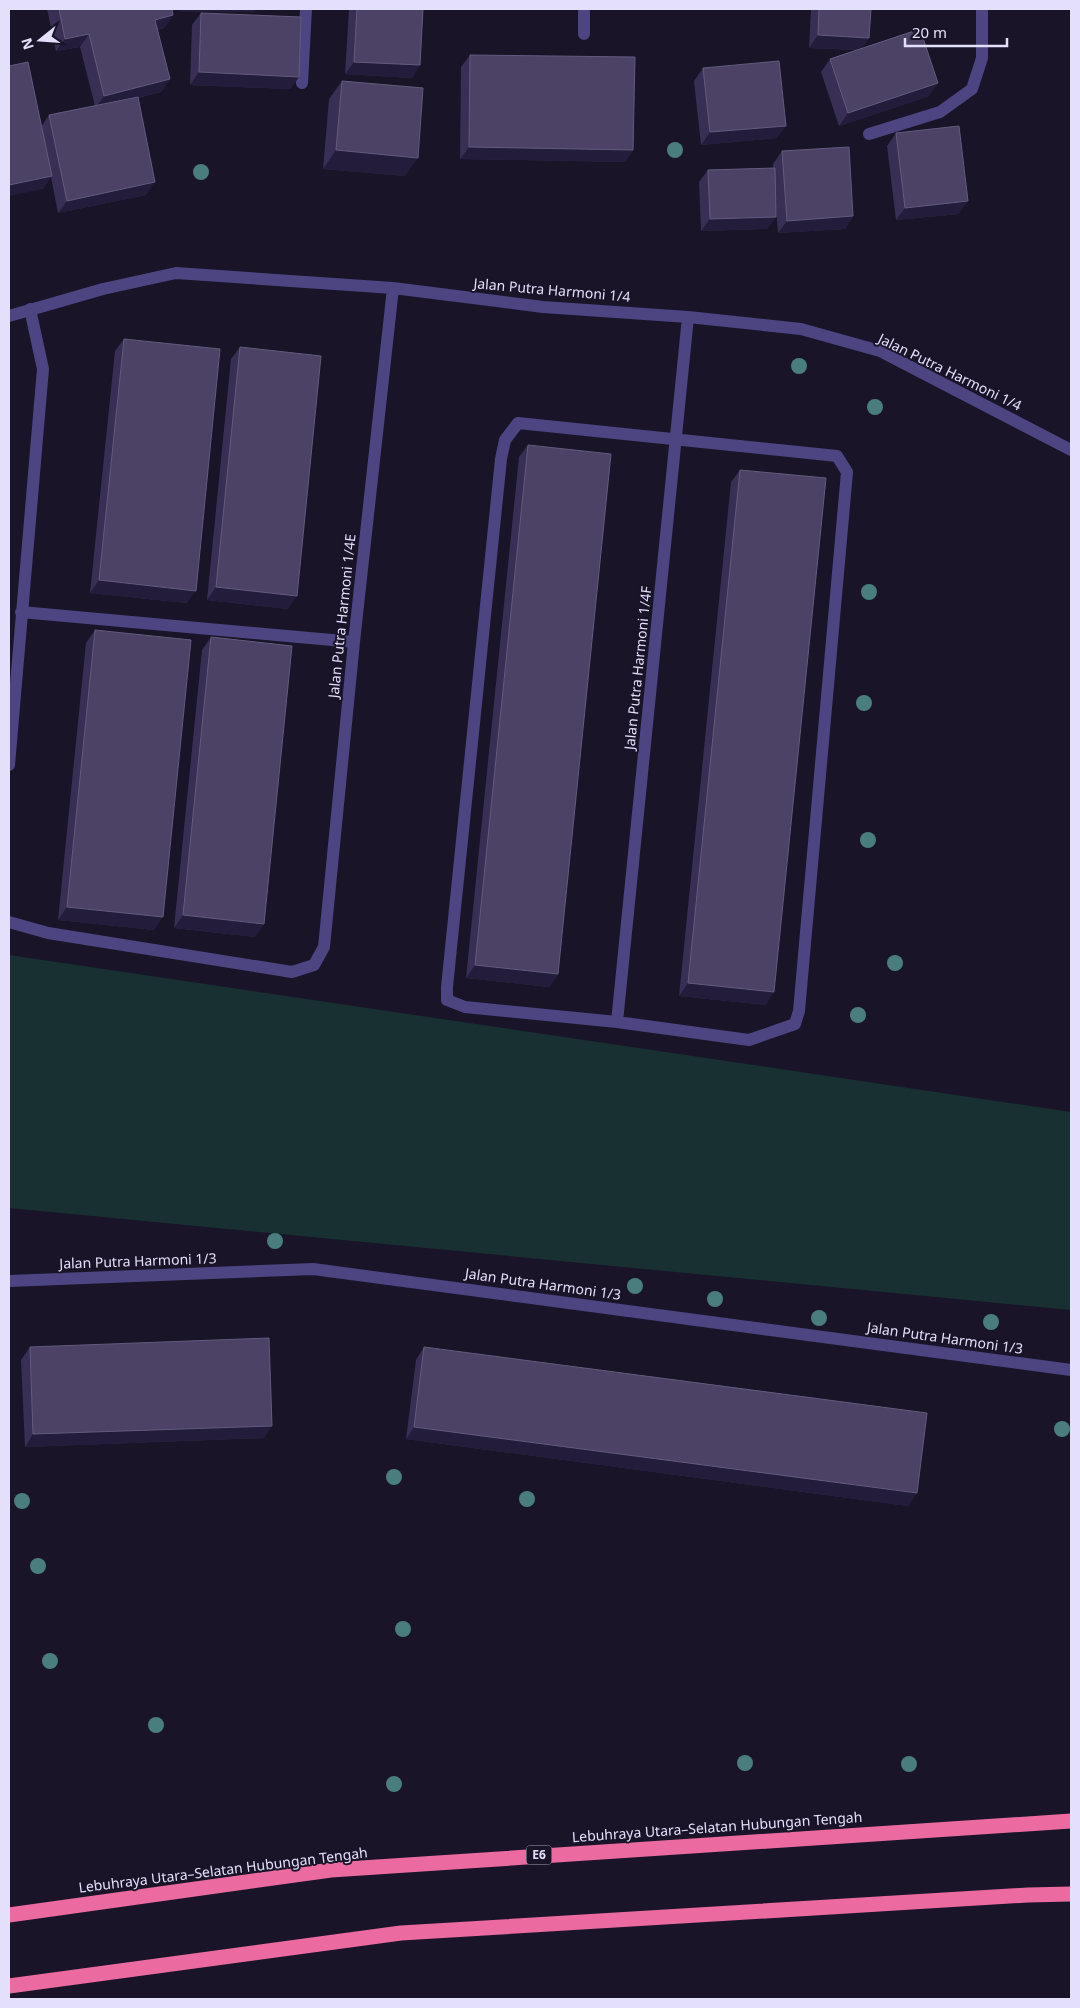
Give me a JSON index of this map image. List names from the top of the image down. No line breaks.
{"streets":{"highway":["Lebuhraya Utara–Selatan Hubungan Tengah","E6"],"street":["Jalan Putra Harmoni 1/4","Jalan Putra Harmoni 1/4E","Jalan Putra Harmoni 1/4F","Jalan Putra Harmoni 1/3"]},"crossings":[["Jalan Putra Harmoni 1/4","Jalan Putra Harmoni 1/4E"],["Jalan Putra Harmoni 1/4","Jalan Putra Harmoni 1/4F"]],"scale_bar":"20 m","north":"left"}
